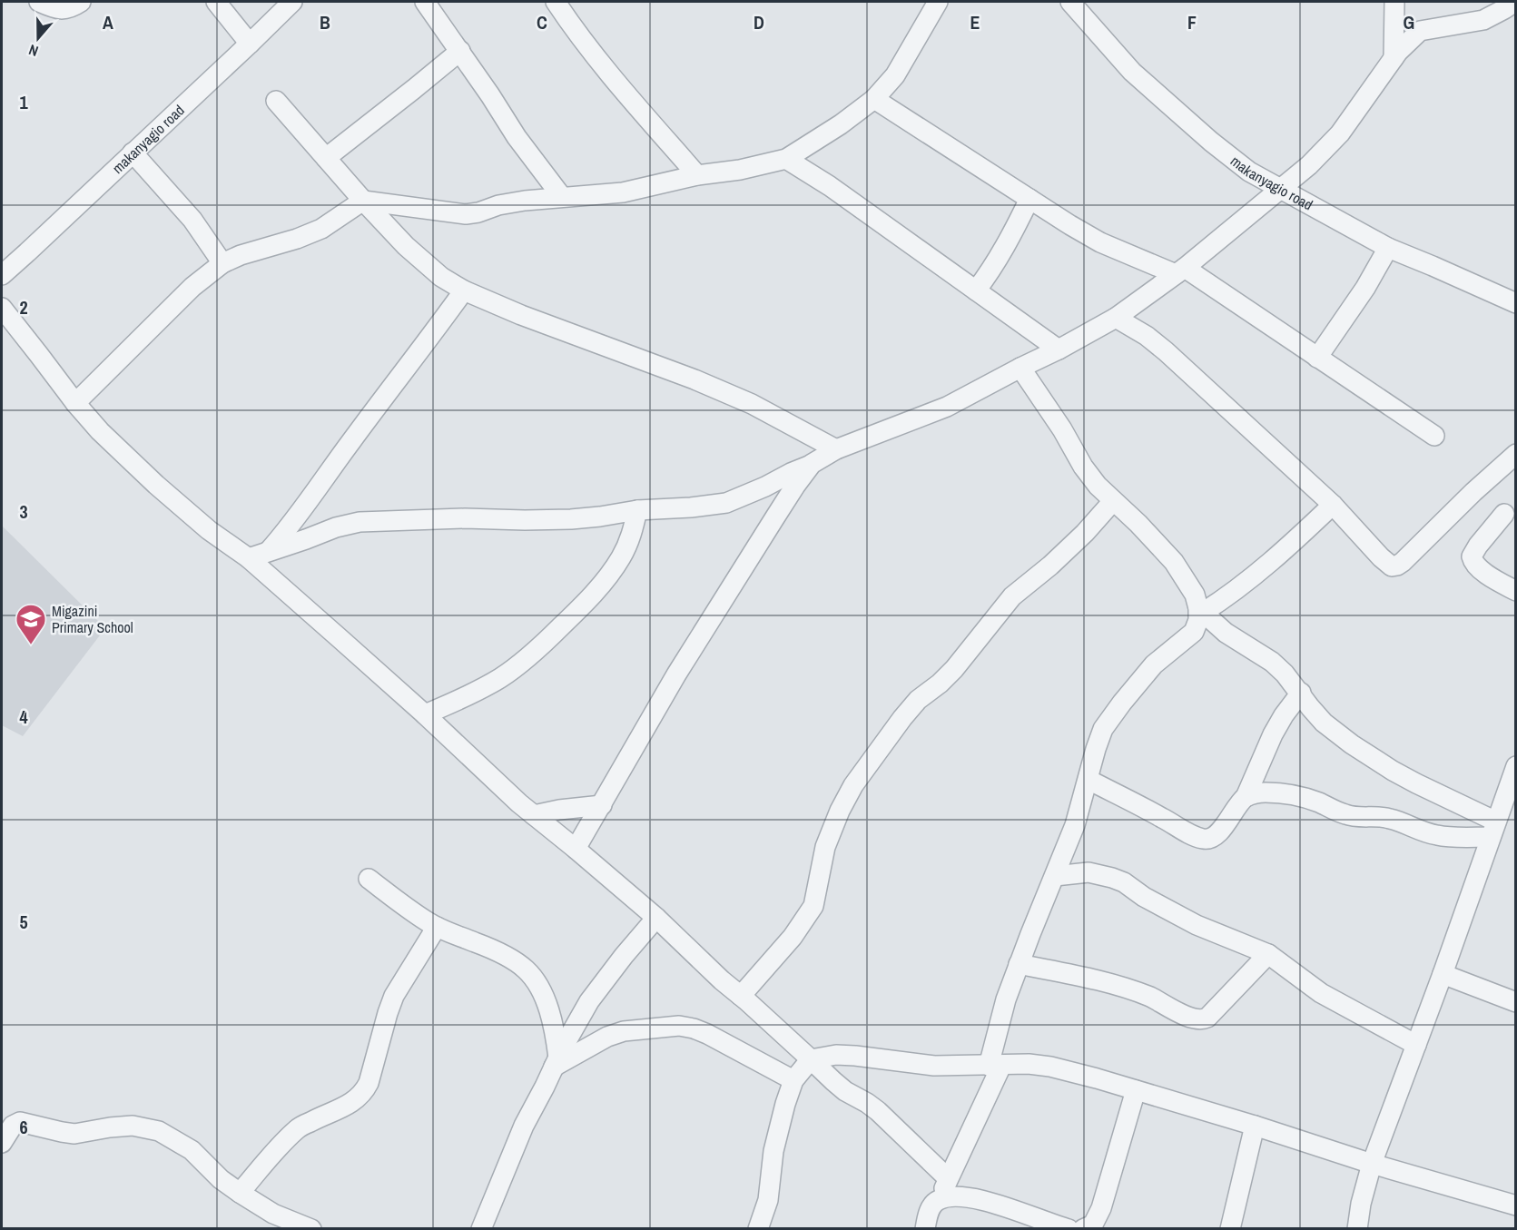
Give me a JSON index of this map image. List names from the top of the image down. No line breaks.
{"streets":{"street":["makanyagio road"]},"places":{"school or university":["Migazini Primary School"]},"north":"bottom","grid":{"columns":["A","B","C","D","E","F","G"],"rows":["1","2","3","4","5","6"]}}
